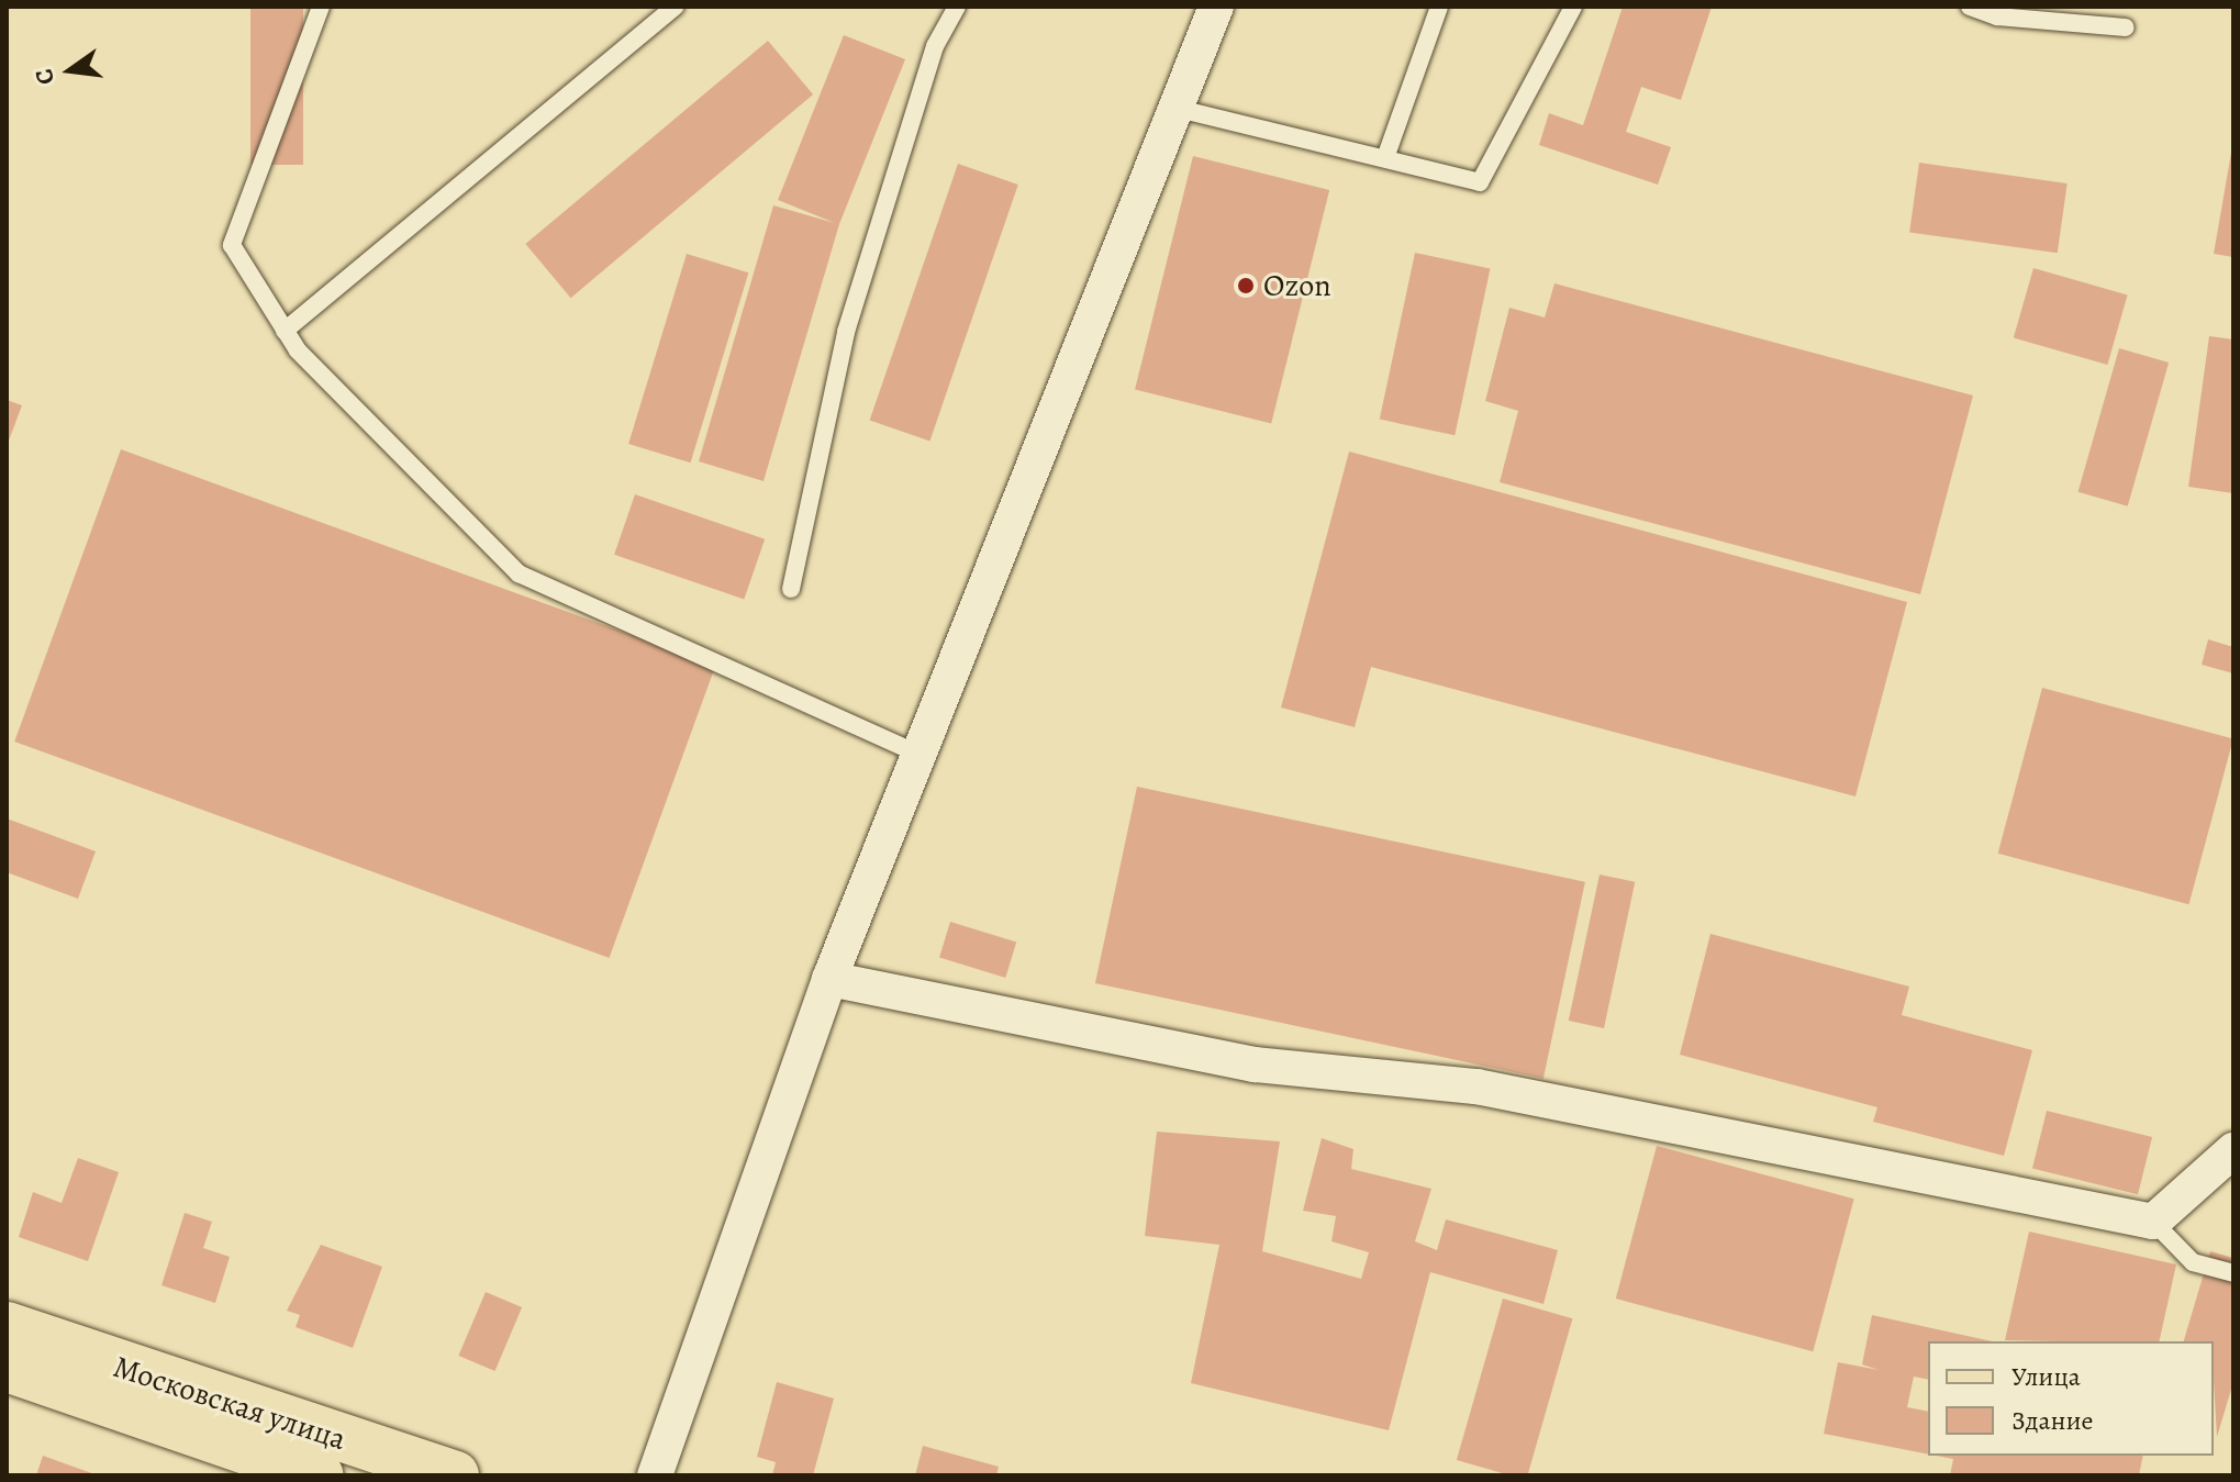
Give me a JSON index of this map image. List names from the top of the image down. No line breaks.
{"streets":{"main road":["Московская улица"]},"places":["Ozon"],"legend":["Улица","Здание"],"north":"left"}
